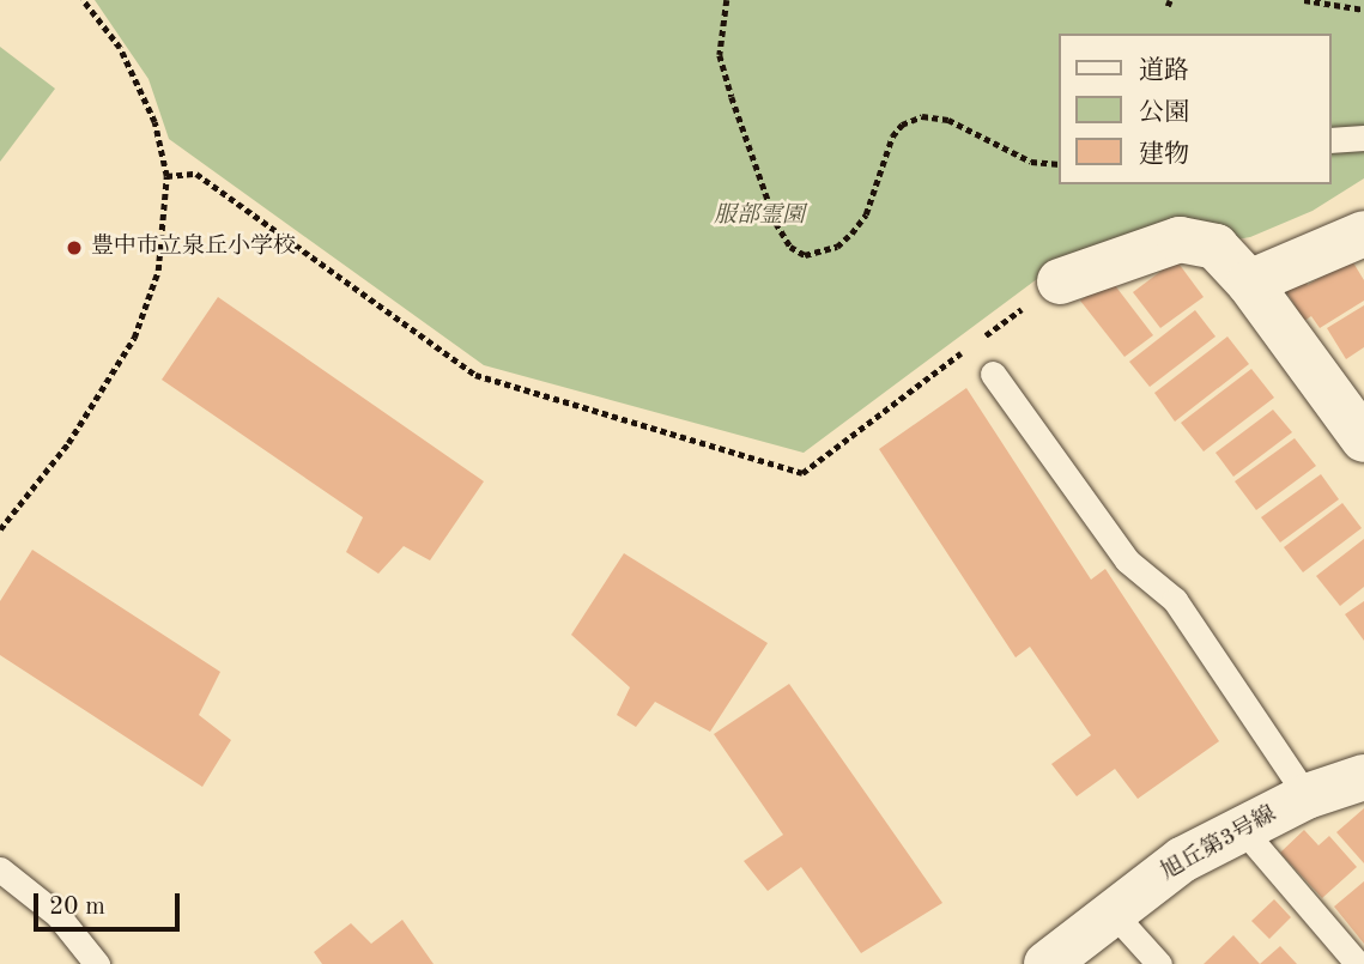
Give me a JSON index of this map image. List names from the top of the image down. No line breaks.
{"streets":{"street":["旭丘第3号線"]},"parks":["服部霊園"],"places":["豊中市立泉丘小学校"],"legend":["道路","公園","建物"],"scale_bar":"20 m"}
